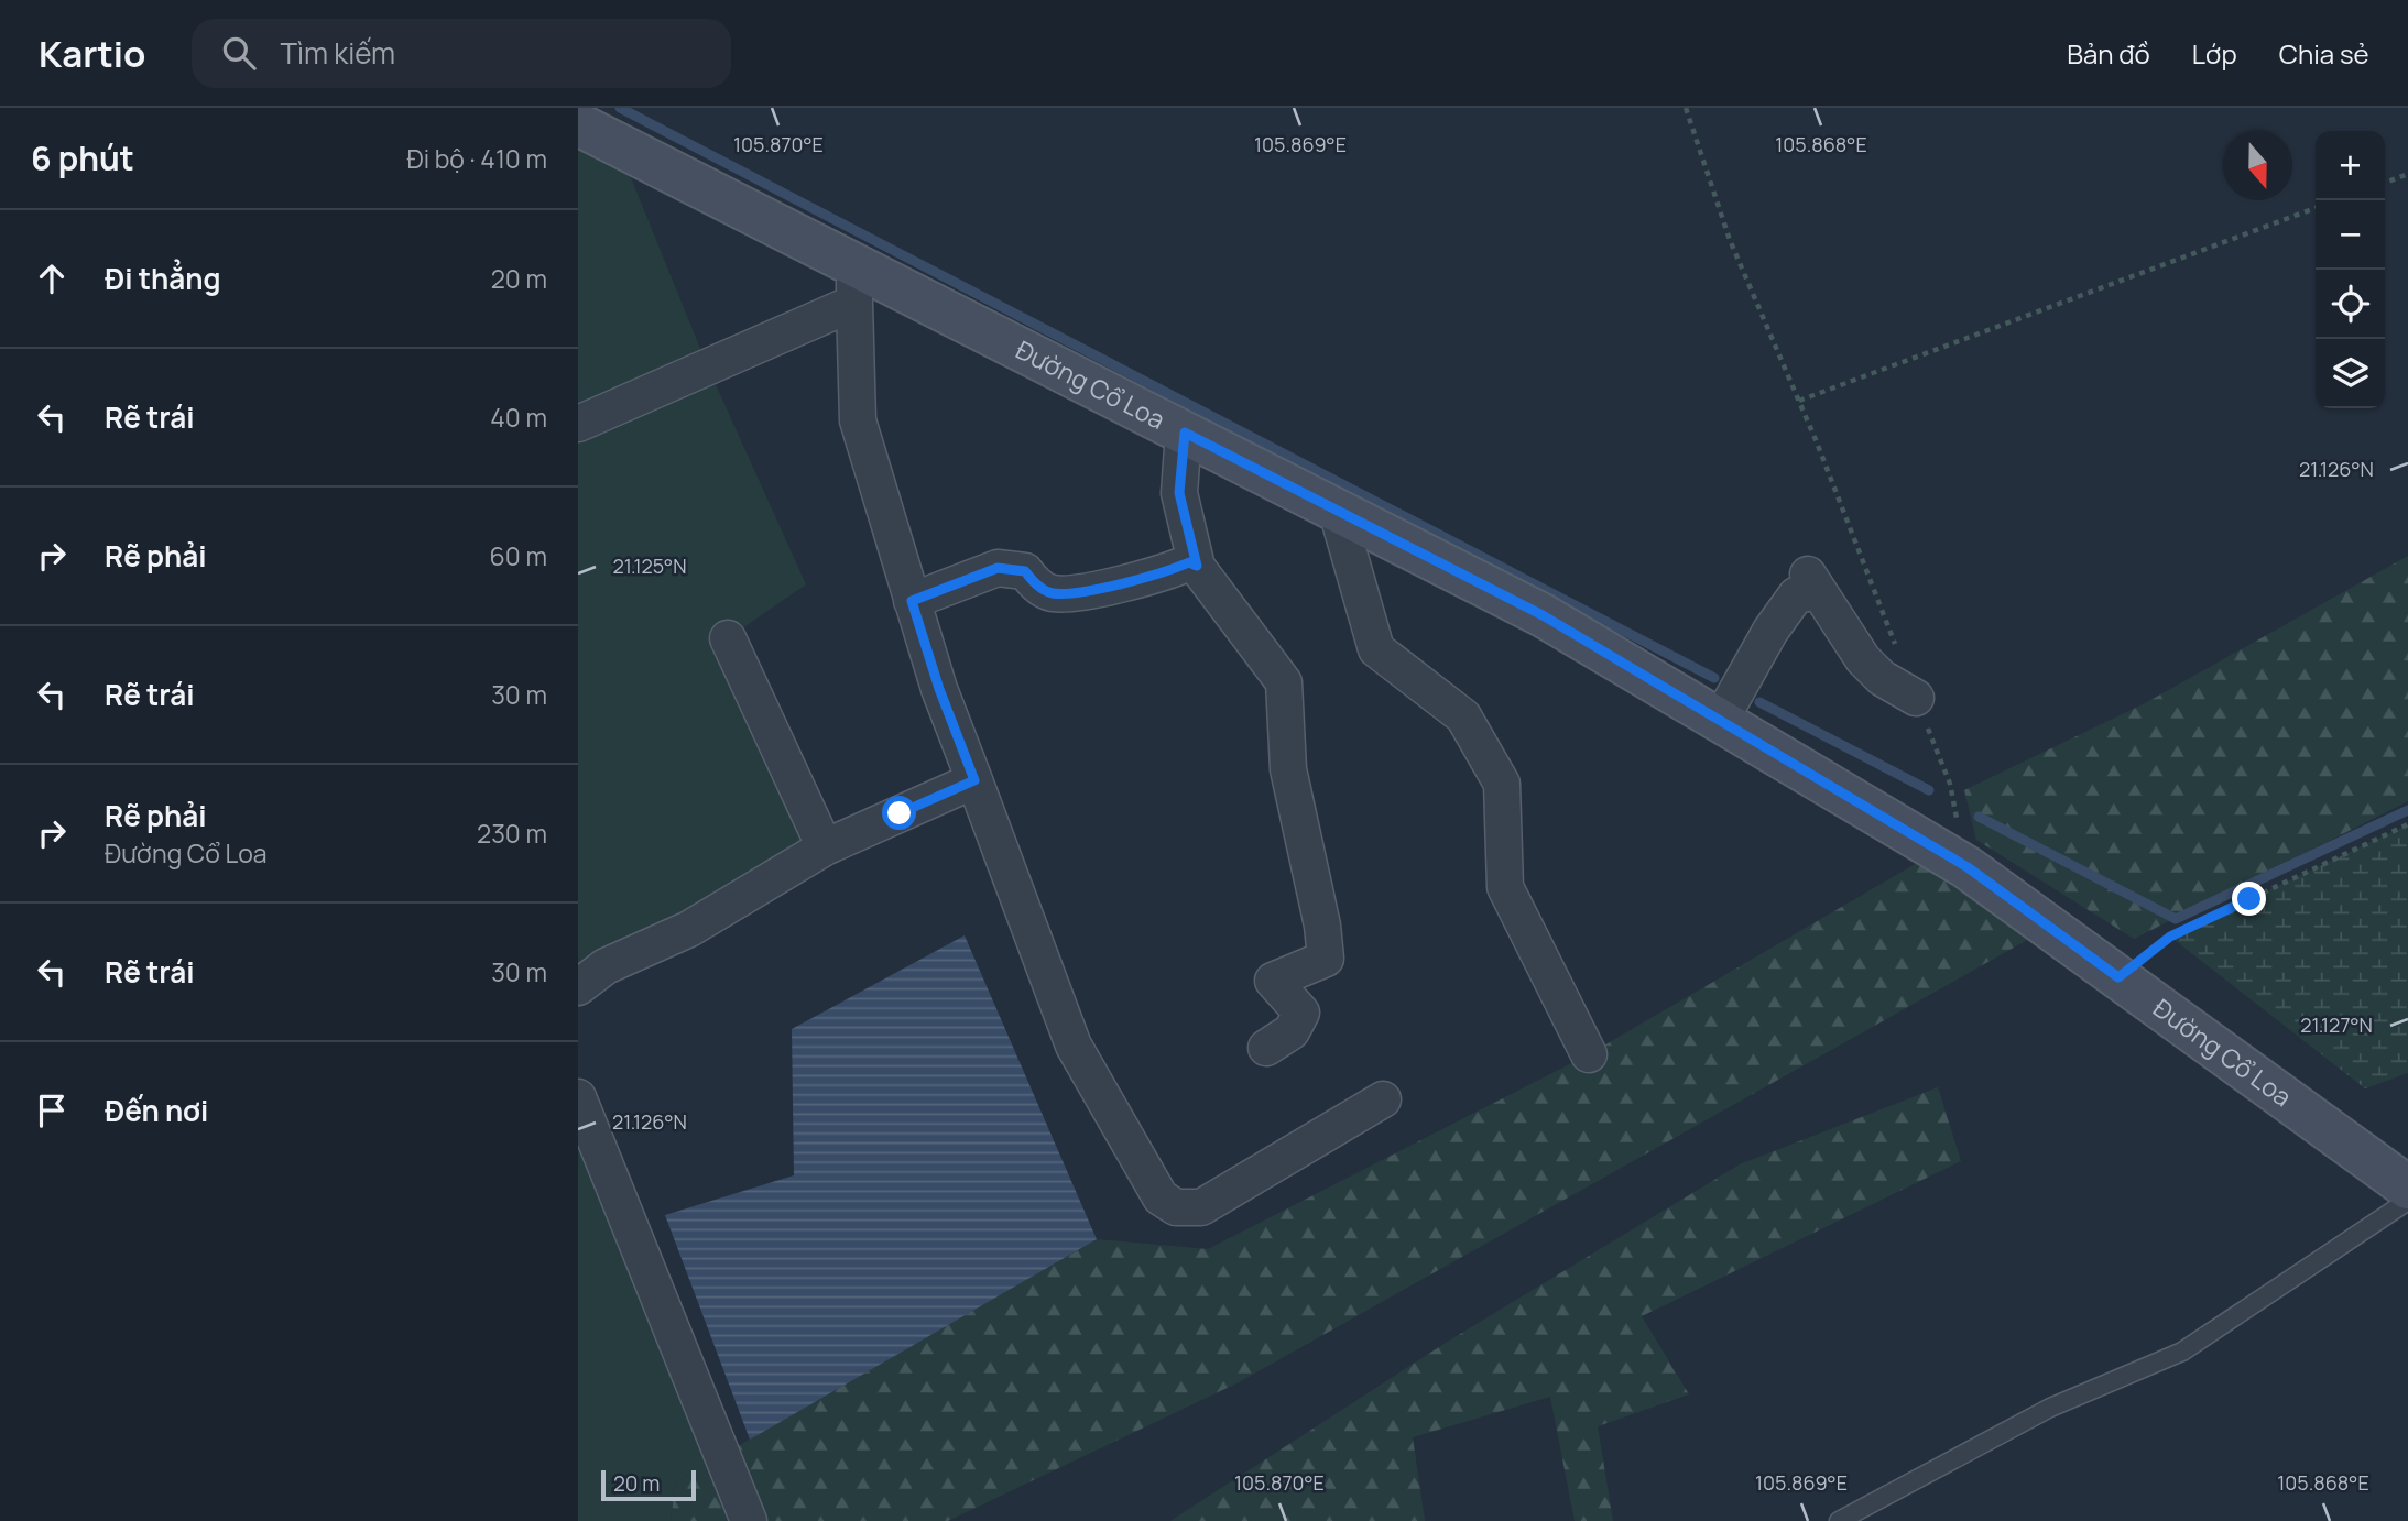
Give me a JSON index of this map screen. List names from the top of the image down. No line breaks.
{"streets":{"street":["Đường Cổ Loa"]},"scale_bar":"20 m","north":"bottom","page":{"header":"Kartio","search":"Tìm kiếm","nav":["Bản đồ","Lớp","Chia sẻ"],"heading":["6 phút","Đi bộ · 410 m"],"map_buttons":["+","−"],"list":[["Đi thẳng","20 m"],["Rẽ trái","40 m"],["Rẽ phải","60 m"],["Rẽ trái","30 m"],["Rẽ phải","Đường Cổ Loa","230 m"],["Rẽ trái","30 m"],"Đến nơi"],"scale":"20 m"},"coordinates":["105.870°E","105.869°E","105.868°E","21.126°N","21.125°N","21.127°N"]}
